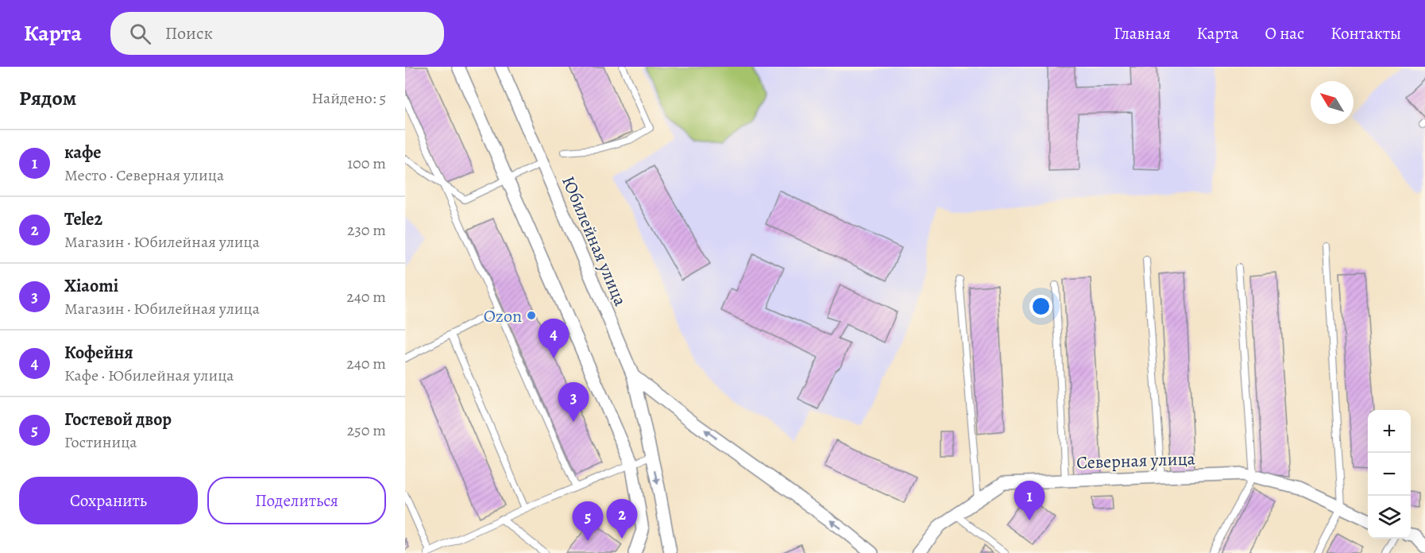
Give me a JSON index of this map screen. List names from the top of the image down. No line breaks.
{"streets":{"street":["Юбилейная улица","Северная улица"]},"places":["Ozon"],"north":"top left","page":{"header":"Карта","search":"Поиск","nav":["Главная","Карта","О нас","Контакты"],"heading":["Рядом","Найдено: 5"],"list":[{"mark":"1","name":"кафе","note":"Место · Северная улица","value":"100 m"},{"mark":"2","name":"Tele2","note":"Магазин · Юбилейная улица","value":"230 m"},{"mark":"3","name":"Xiaomi","note":"Магазин · Юбилейная улица","value":"240 m"},{"mark":"4","name":"Кофейня","note":"Кафе · Юбилейная улица","value":"240 m"},{"mark":"5","name":"Гостевой двор","note":"Гостиница","value":"250 m"}],"pins":["4","3","1","2","5"],"map_buttons":["+","−"],"buttons":["Сохранить","Поделиться"]}}
